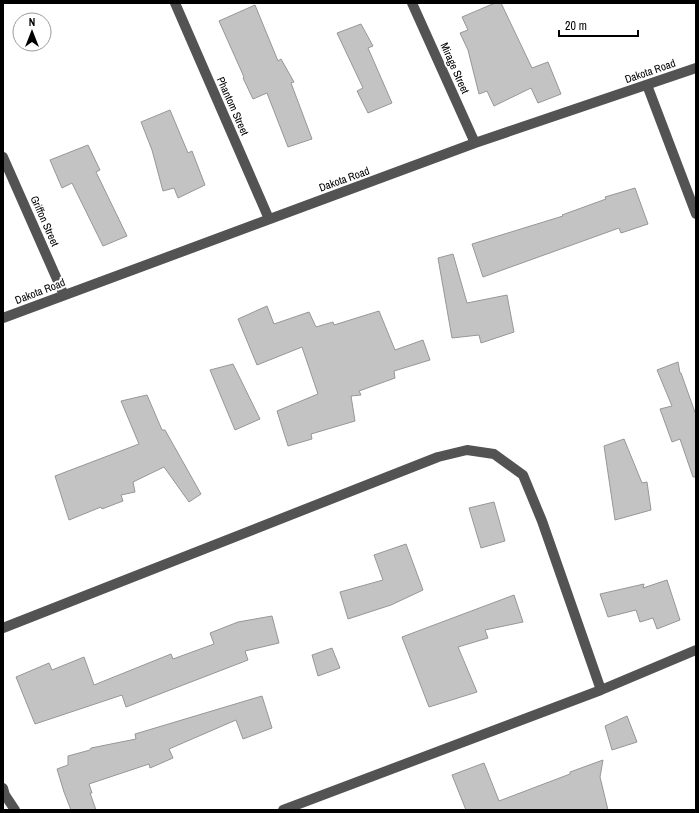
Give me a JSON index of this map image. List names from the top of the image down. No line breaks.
{"streets":{"street":["Mirage Street","Dakota Road","Phantom Street","Griffon Street"]},"crossings":[["Mirage Street","Dakota Road"],["Dakota Road","Phantom Street"],["Dakota Road","Griffon Street"]],"scale_bar":"20 m","north":"top"}
